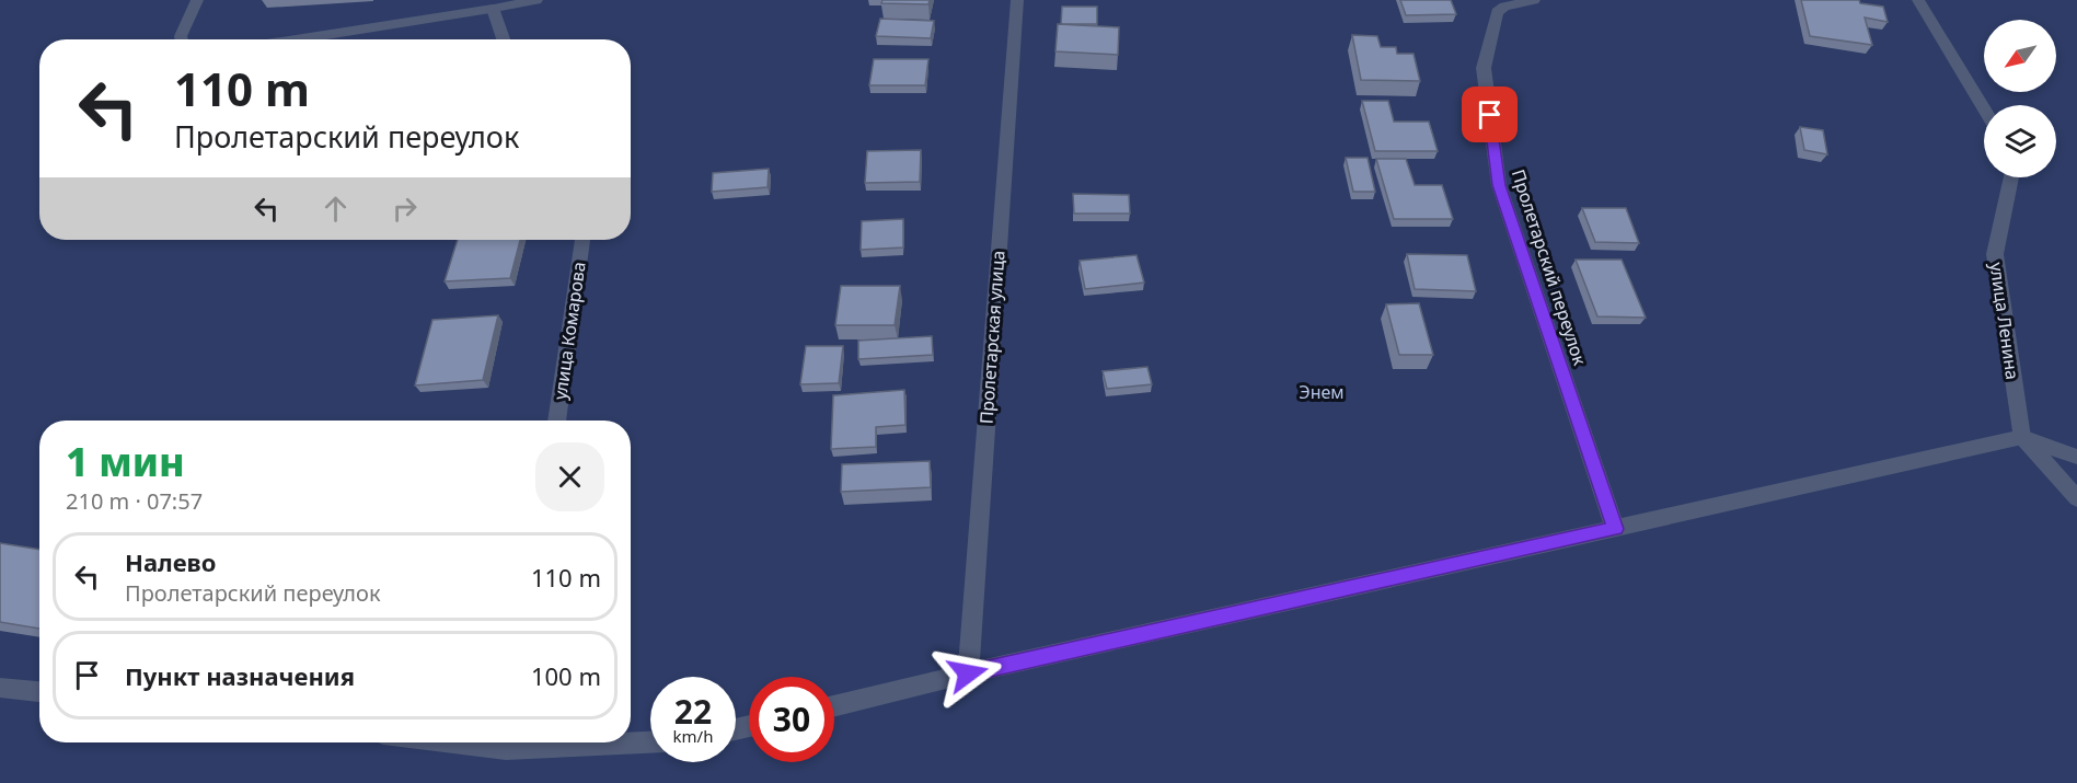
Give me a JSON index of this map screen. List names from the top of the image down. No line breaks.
{"streets":{"street":["Пролетарский переулок","улица Ленина","улица Комарова","Пролетарская улица"]},"parks":["Энем"],"north":"bottom left","page":{"turn":["110 m","Пролетарский переулок"],"heading":["1 мин","210 m · 07:57"],"list":[{"name":"Налево","note":"Пролетарский переулок","value":"110 m"},{"name":"Пункт назначения","value":"100 m"}],"speed":"22 km/h","limit":"30"}}
